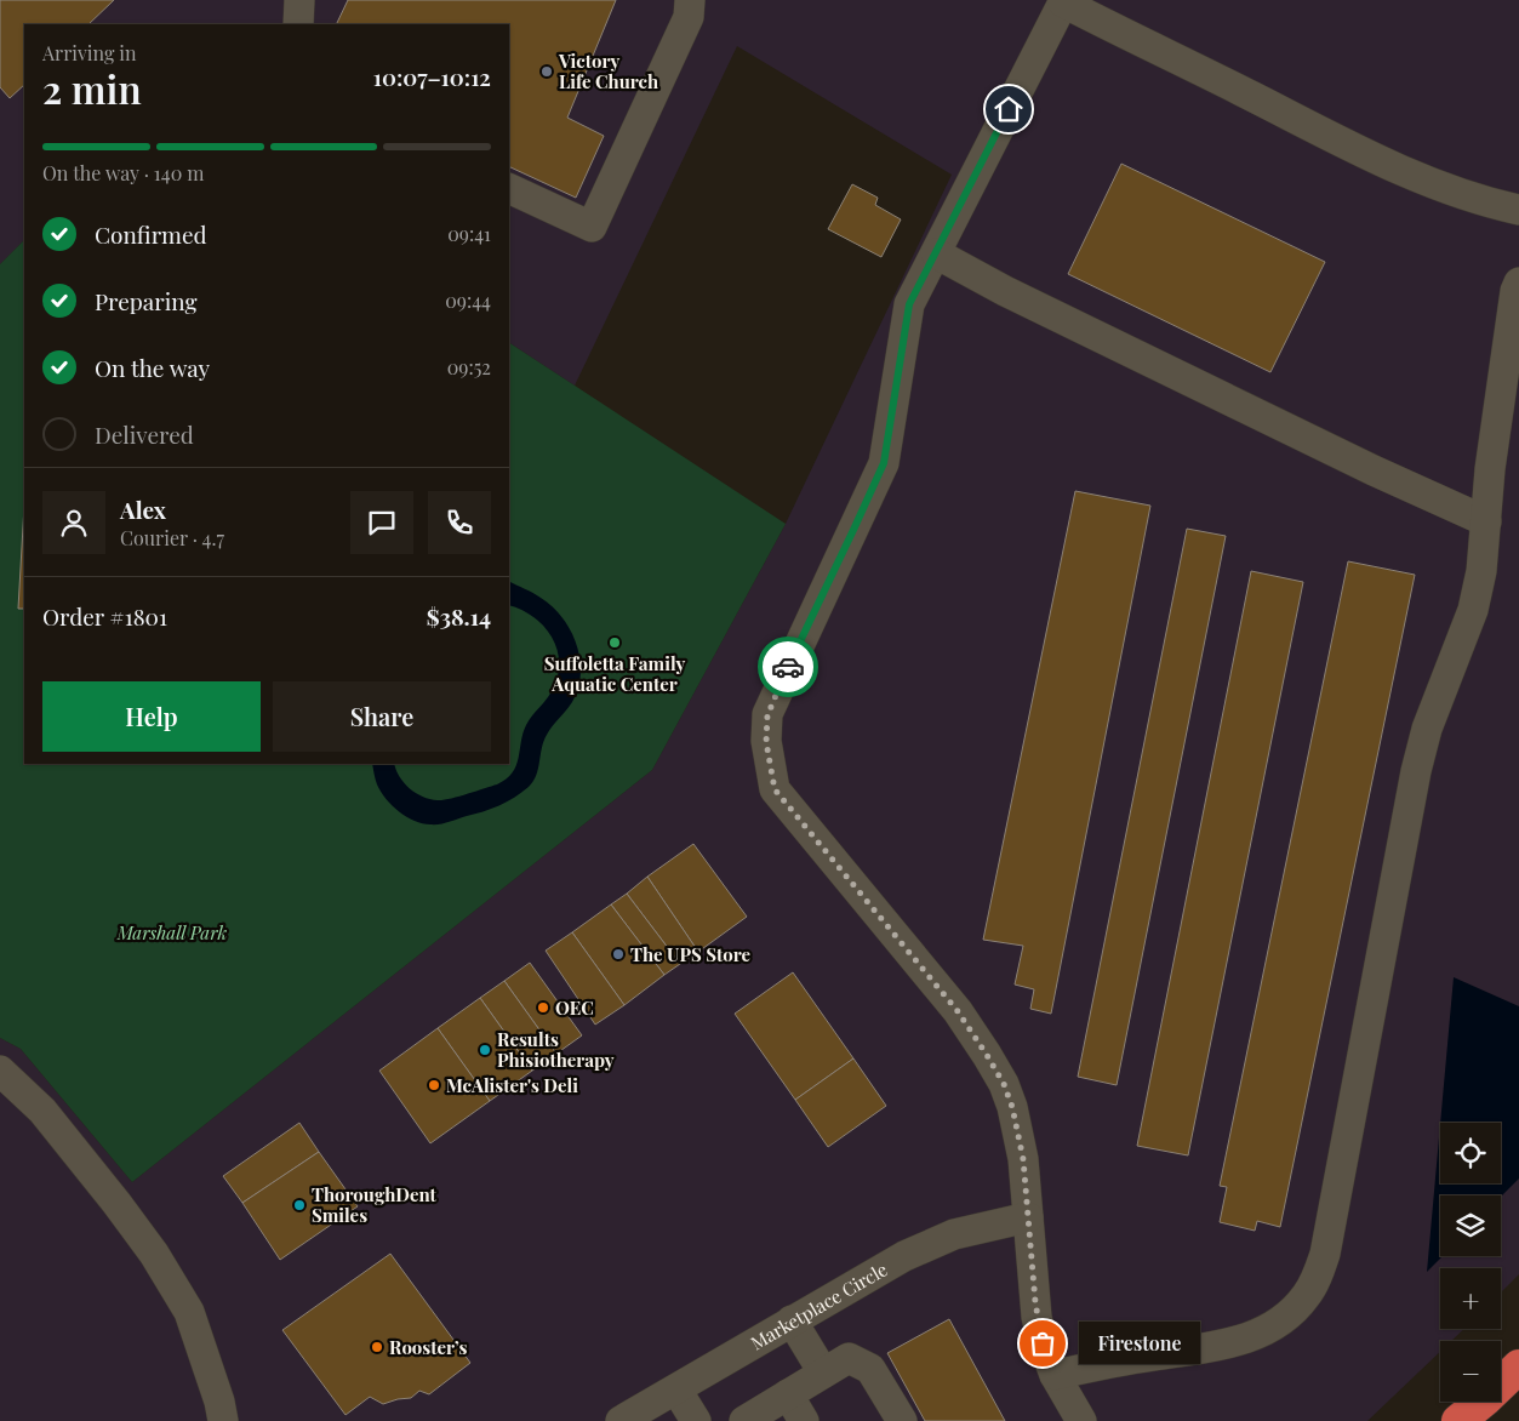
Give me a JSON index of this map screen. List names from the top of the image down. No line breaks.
{"streets":{"street":["Marketplace Circle"]},"parks":["Marshall Park"],"places":["Victory Life Church","Suffoletta Family Aquatic Center","The UPS Store","OEC","Results Phisiotherapy","McAlister's Deli","ThoroughDent Smiles","Firestone","Rooster’s"],"page":{"heading":["2 min","Arriving in","10:07–10:12"],"panel":["Alex","Courier · 4.7","Order #1801","$38.14"],"bar":"On the way · 140 m","list":[["Confirmed","09:41"],["Preparing","09:44"],["On the way","09:52"],"Delivered"],"buttons":["Help","Share"],"map_buttons":["+","−"],"bubble":"Firestone"}}
